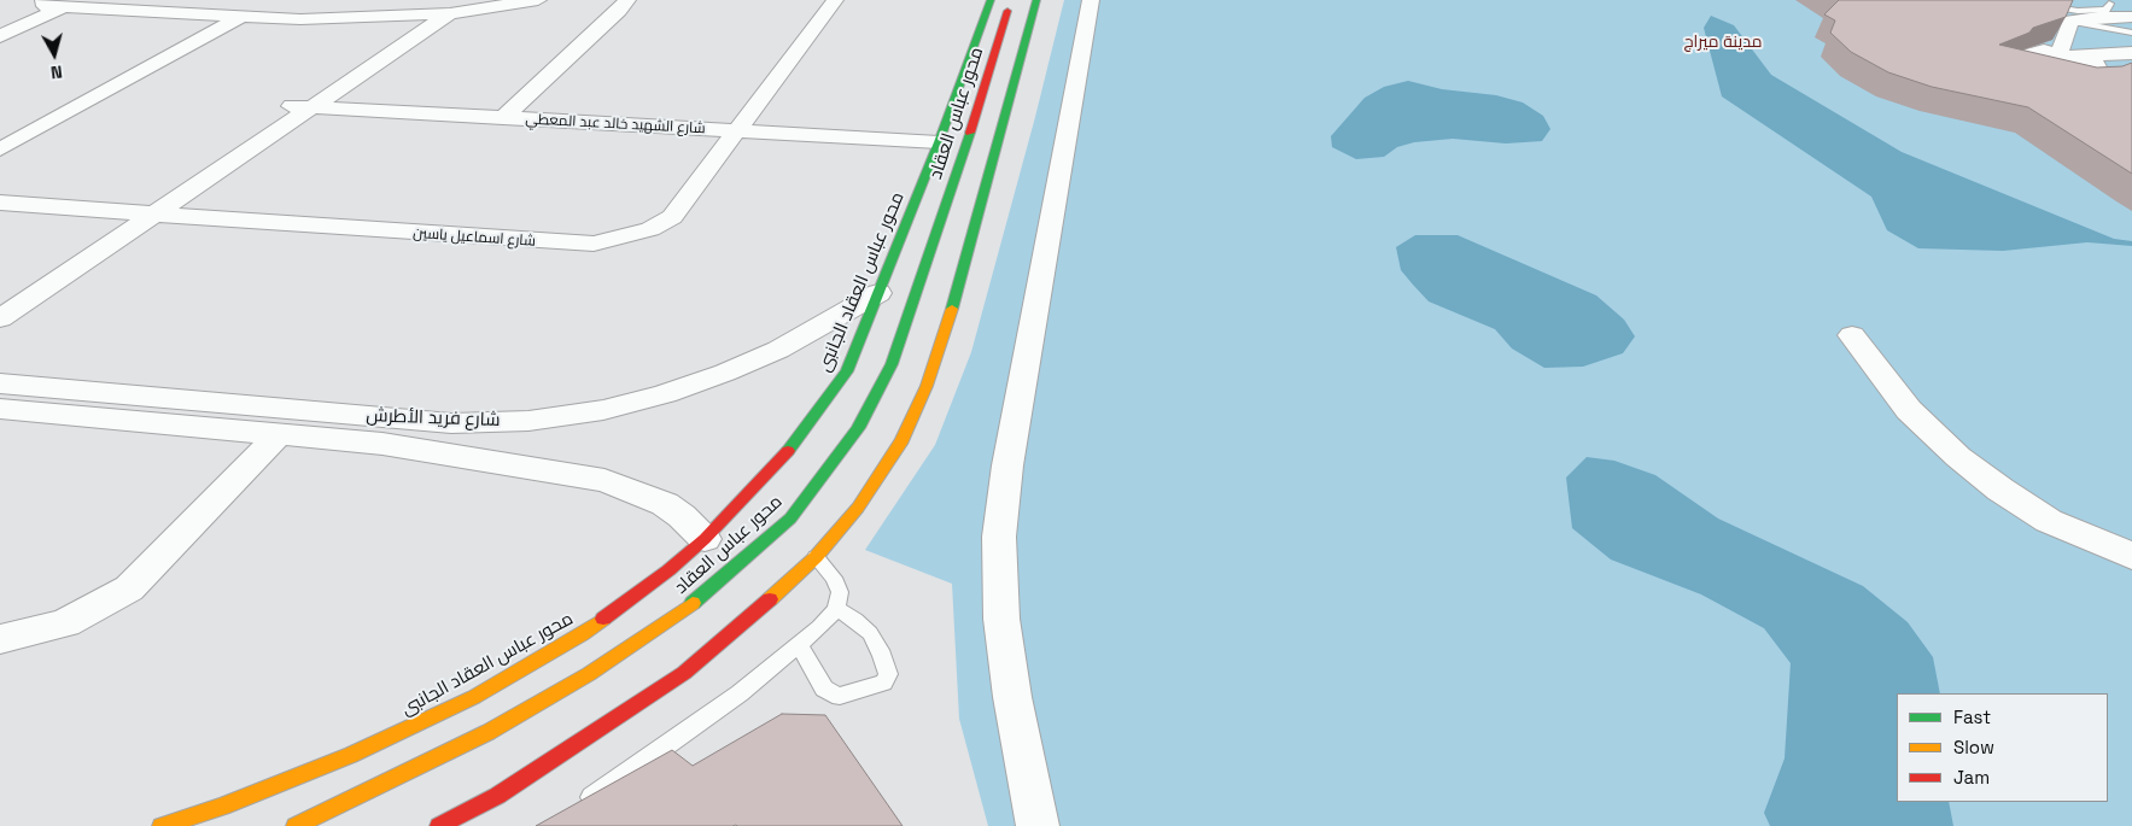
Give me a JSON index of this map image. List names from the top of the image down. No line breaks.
{"streets":{"main road":["محور عباس العقاد","محور عباس العقاد الجانبى"],"street":["شارع الشهيد خالد عبد المعطي","شارع اسماعيل ياسين","شارع فريد الأطرش"]},"crossings":[["محور عباس العقاد","محور عباس العقاد الجانبى"],["شارع الشهيد خالد عبد المعطي","شارع اسماعيل ياسين"],["شارع الشهيد خالد عبد المعطي","محور عباس العقاد الجانبى"],["محور عباس العقاد الجانبى","شارع فريد الأطرش"]],"districts":["مدينة ميراج"],"legend":["Fast","Slow","Jam"],"north":"bottom"}
